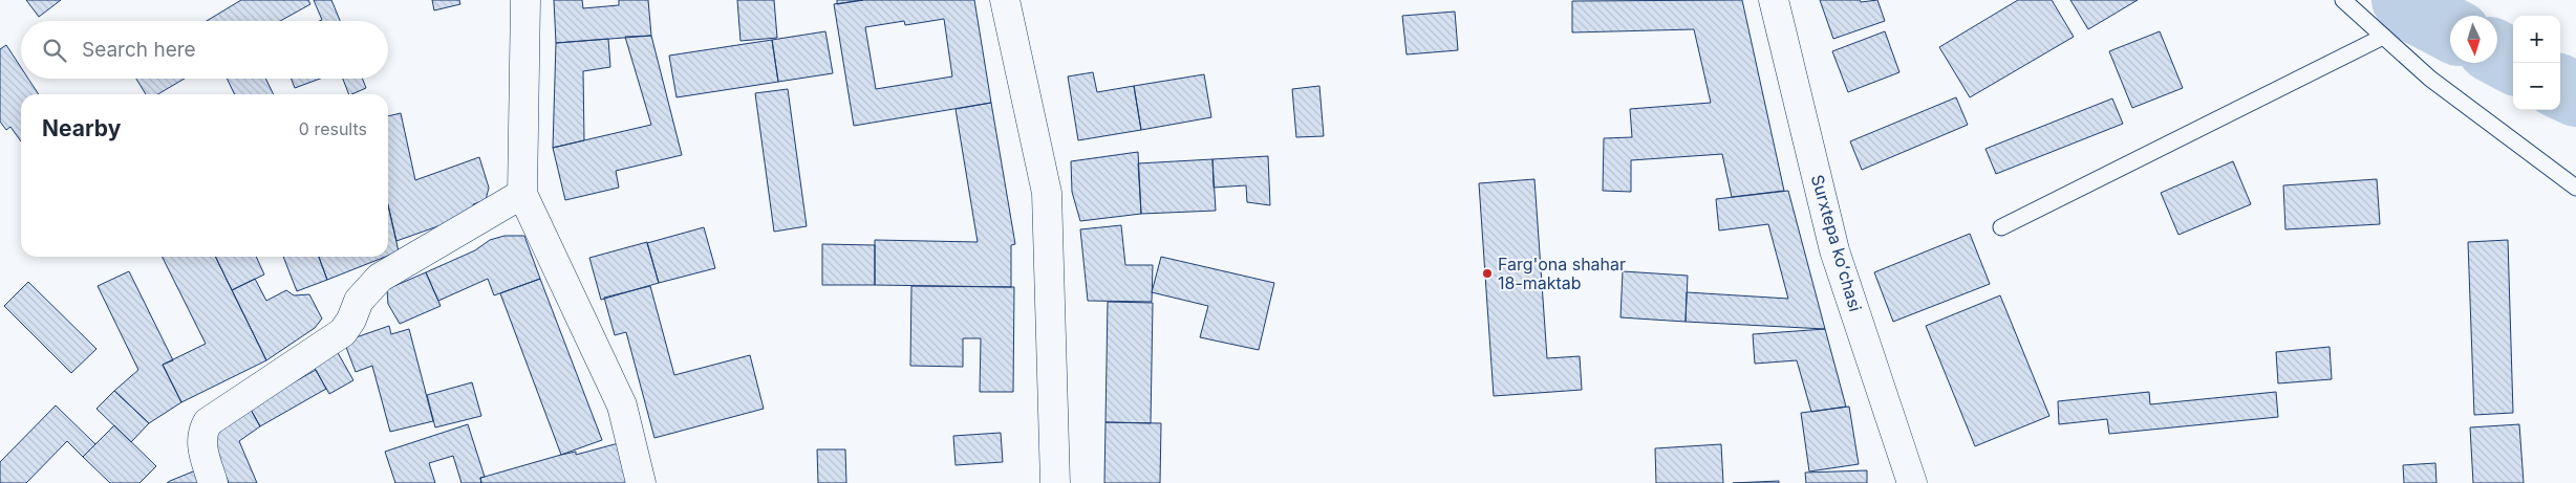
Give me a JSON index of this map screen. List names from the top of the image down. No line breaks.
{"streets":{"street":["Surxtepa koʻchasi"]},"places":["Farg'ona shahar 18-maktab"],"north":"bottom","page":{"map_buttons":["+","−"],"search":"Search here","heading":["Nearby","0 results"]}}
